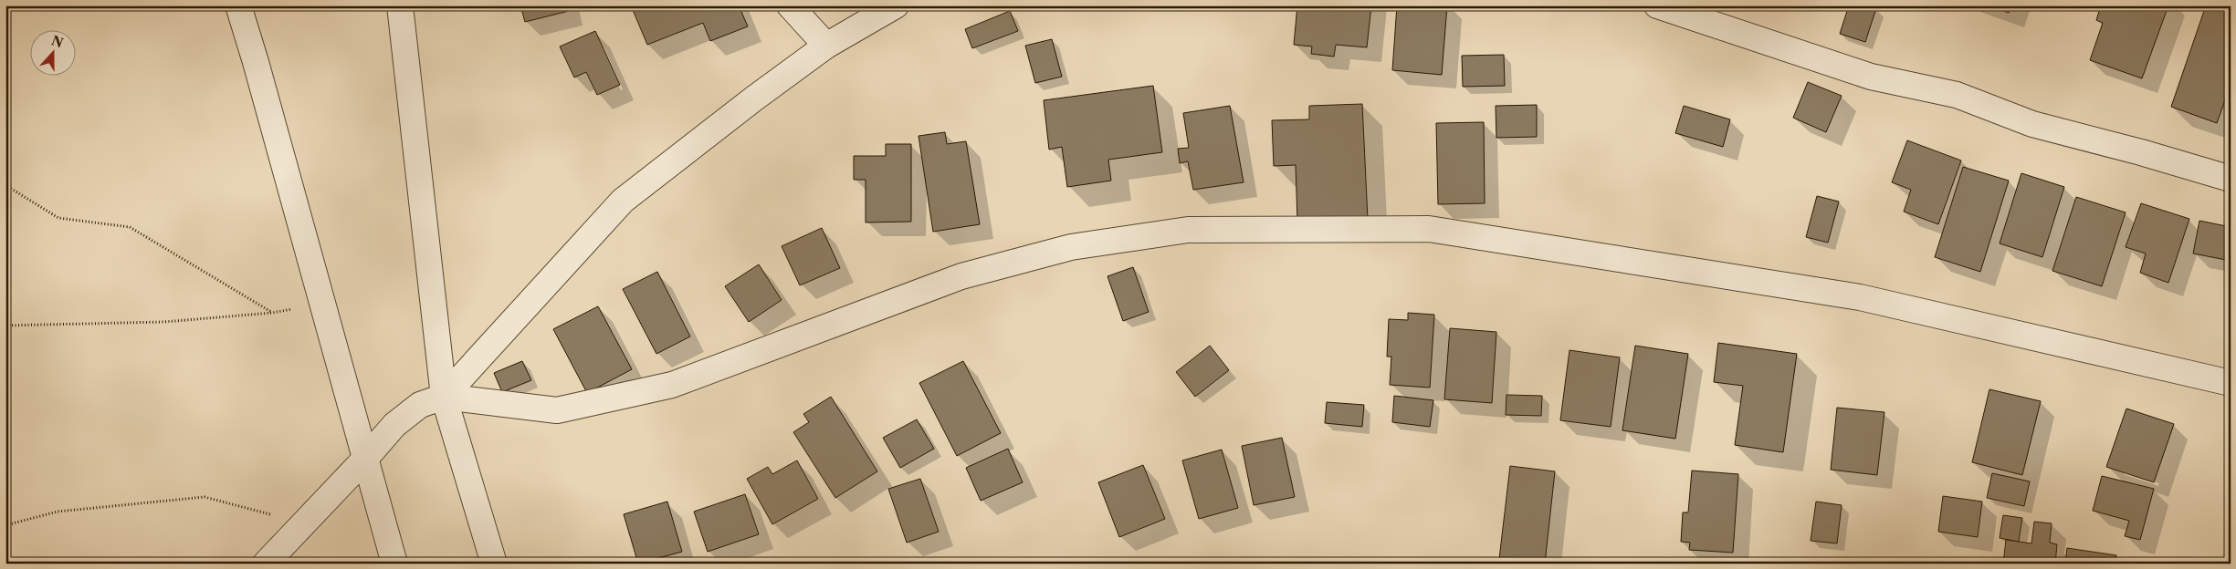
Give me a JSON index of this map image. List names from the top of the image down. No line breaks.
{"north":"top"}
